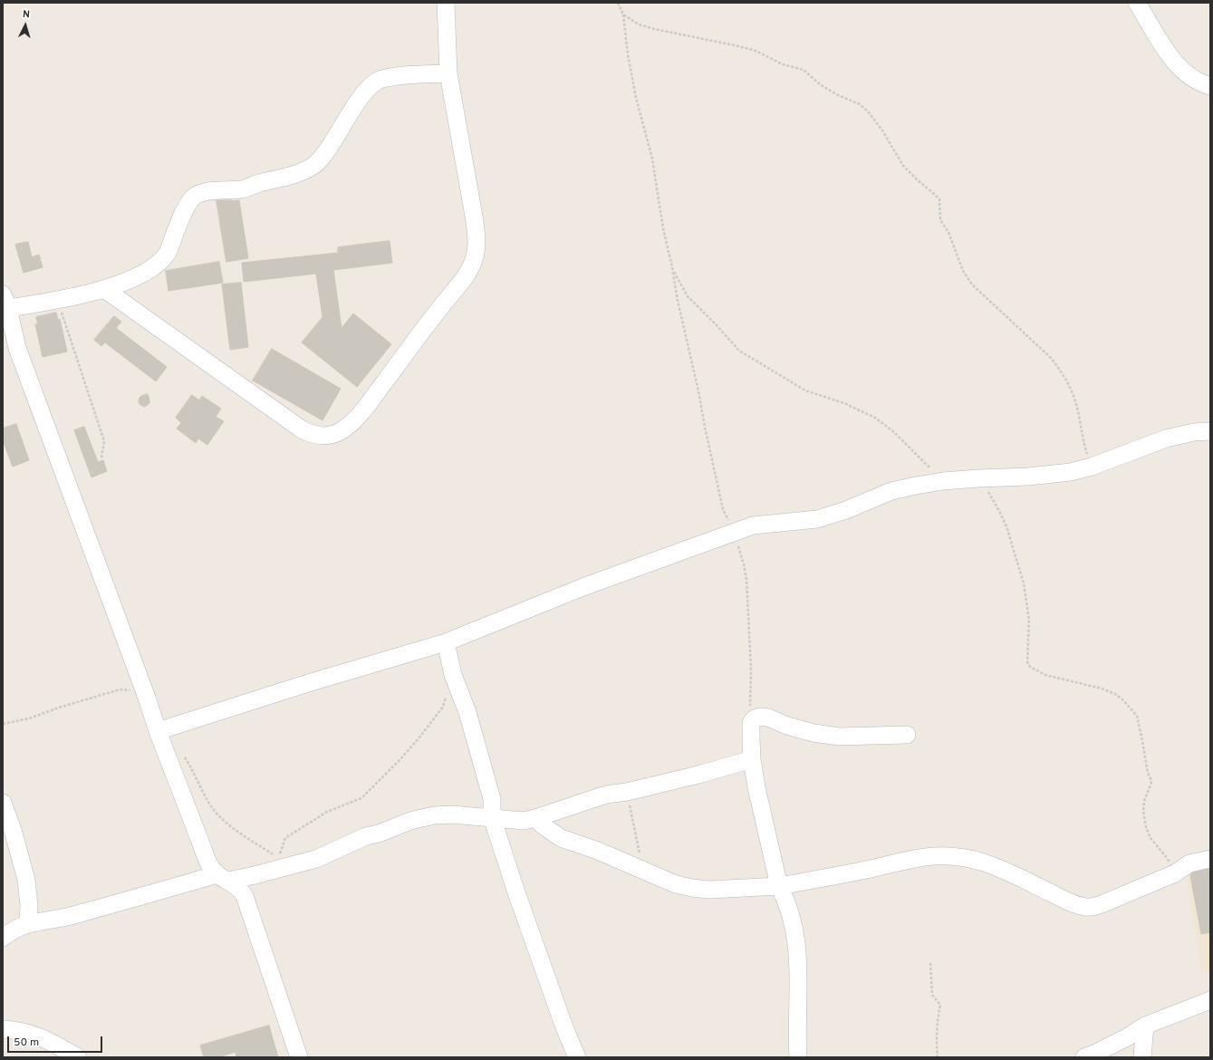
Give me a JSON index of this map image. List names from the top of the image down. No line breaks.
{"scale_bar":"50 m","north":"top"}
